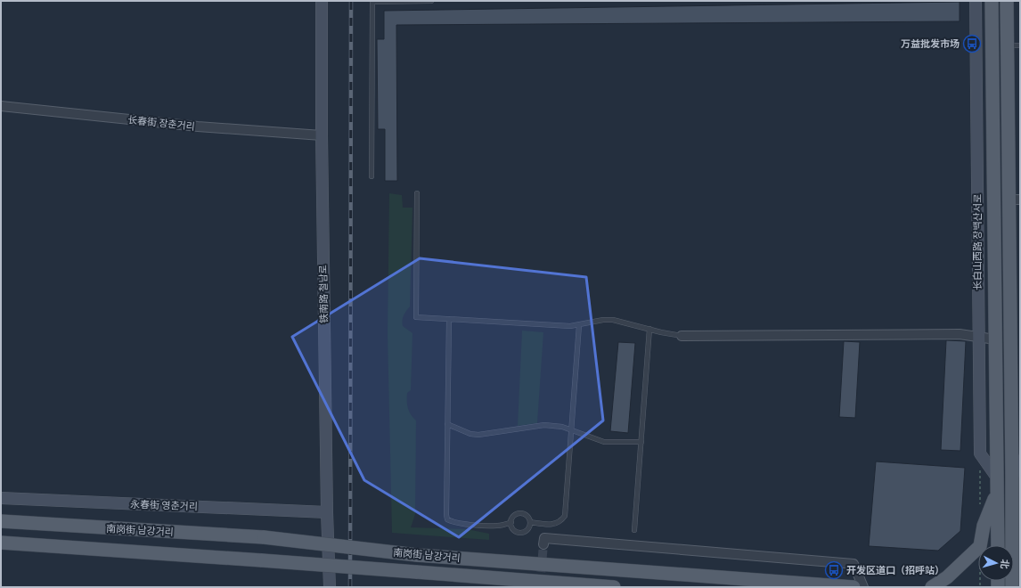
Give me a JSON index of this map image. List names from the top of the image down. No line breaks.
{"streets":{"main road":["长白山西路 장백산서로","南岗街 남강거리"],"street":["长春街 장춘거리","铁南路 철남로","永春街 영춘거리"]},"crossings":[["长春街 장춘거리","铁南路 철남로"],["铁南路 철남로","永春街 영춘거리"]],"places":{"bus stop":["万益批发市场","开发区道口（招呼站）"]},"north":"right"}
